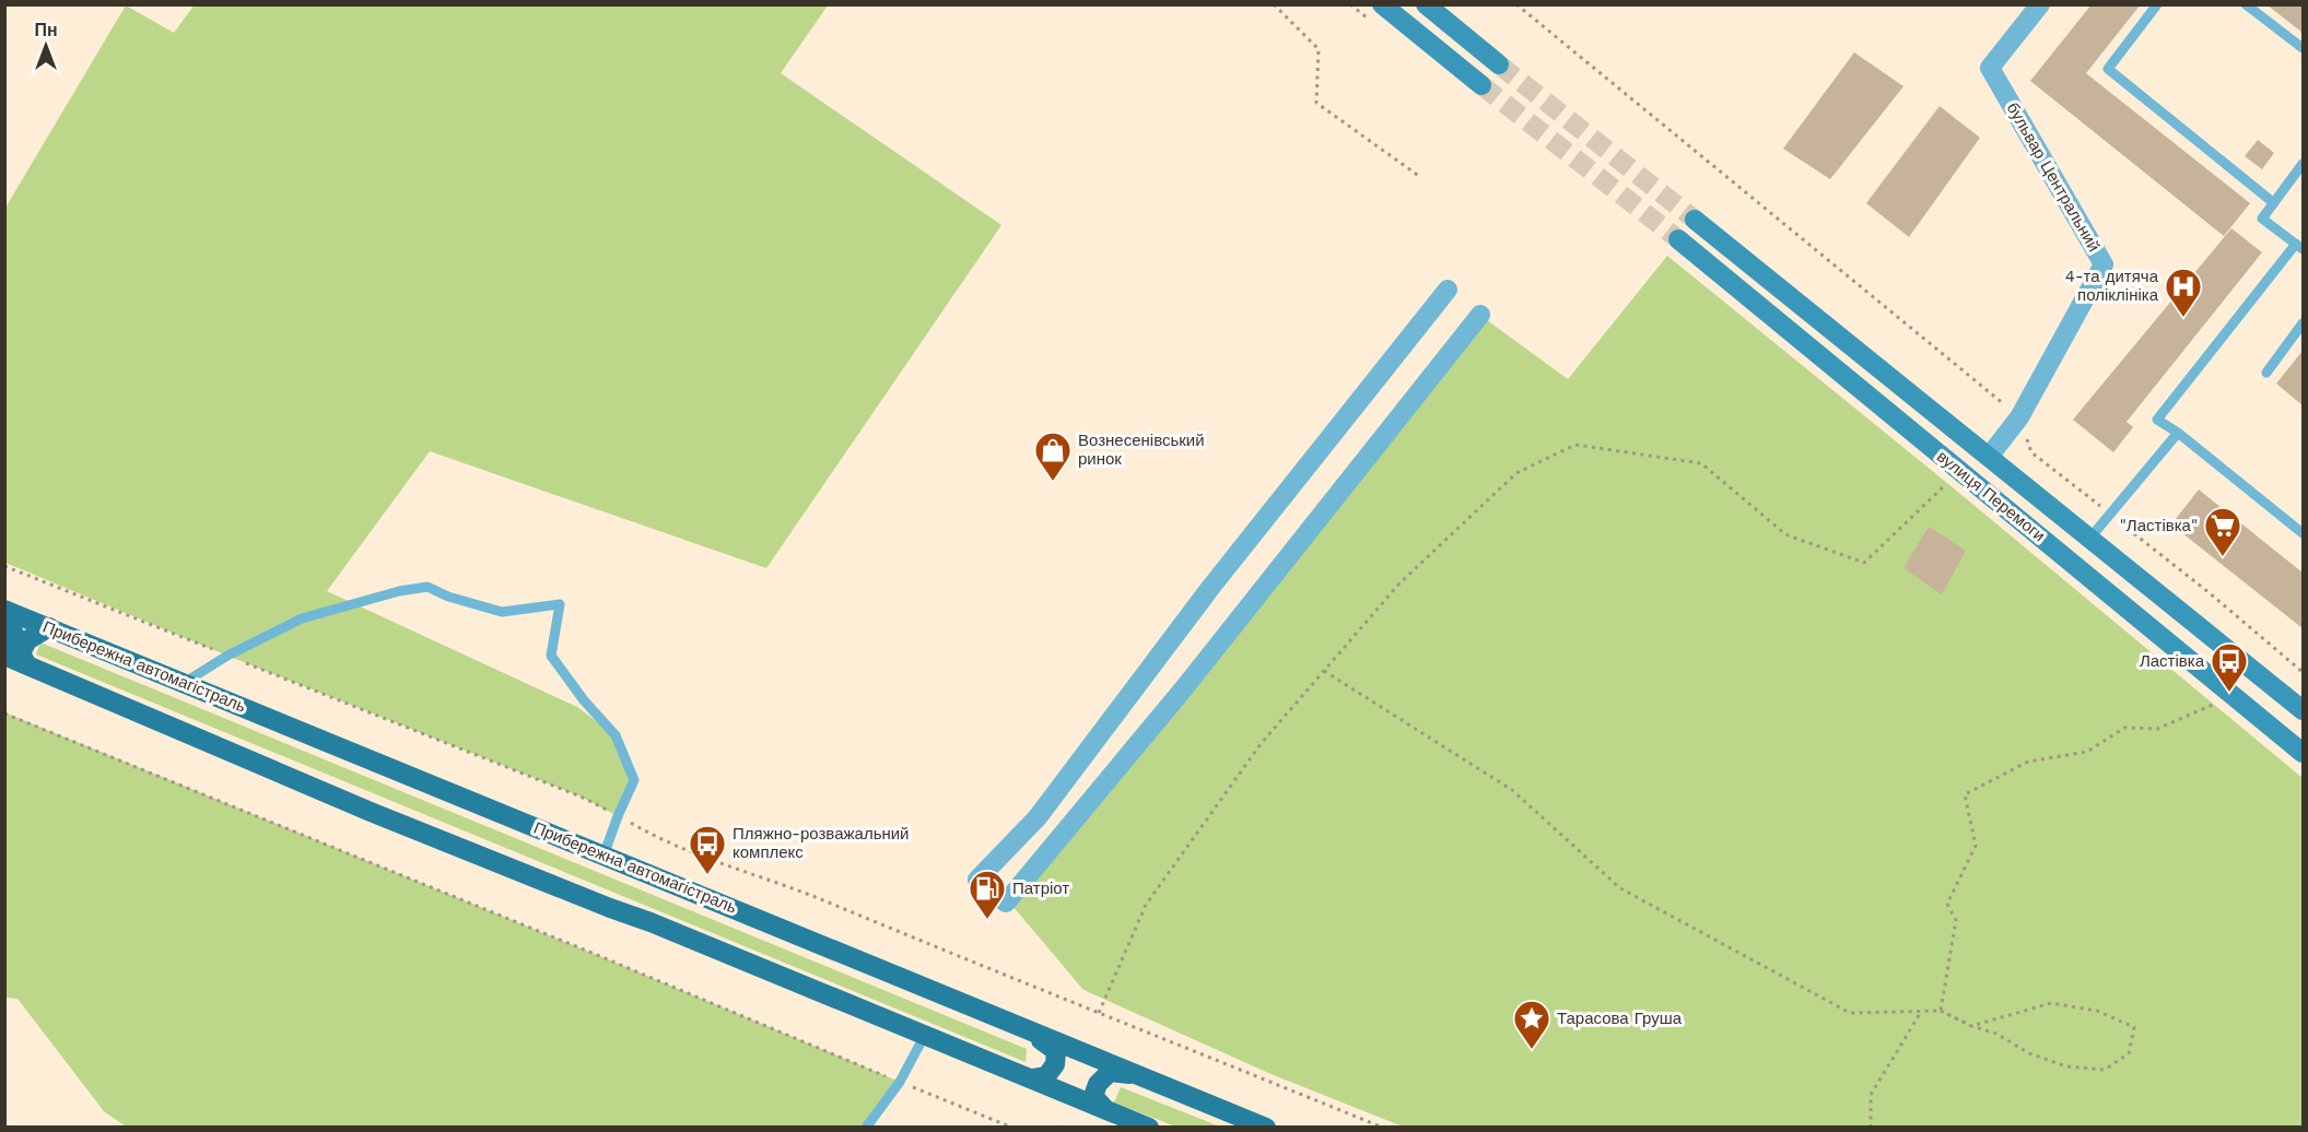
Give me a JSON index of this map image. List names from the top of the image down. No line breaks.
{"streets":{"main road":["вулиця Перемоги","Прибережна автомагістраль"],"street":["бульвар Центральний"]},"crossings":[["бульвар Центральний","вулиця Перемоги"]],"places":{"hospital":["4-та дитяча поліклініка"],"shop":["Вознесенівський ринок"],"supermarket":["\"Ластівка\""],"bus stop":["Ластівка","Пляжно-розважальний комплекс"],"fuel station":["Патріот"],"place":["Тарасова Груша"]},"north":"top"}
